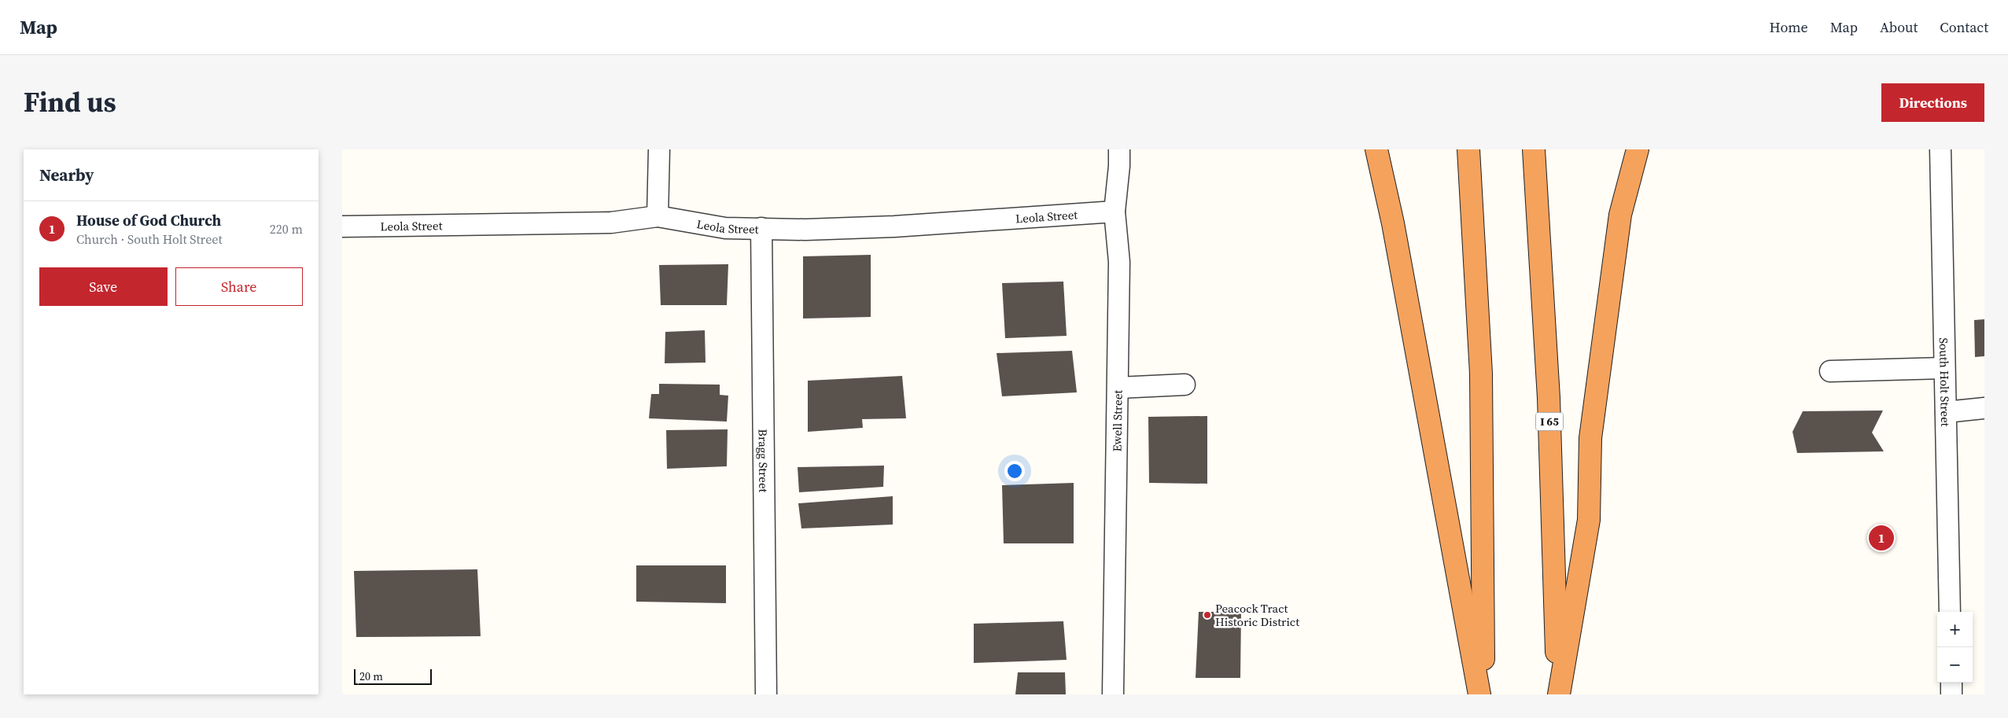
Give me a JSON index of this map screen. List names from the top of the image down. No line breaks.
{"streets":{"highway":["I 65"],"street":["Leola Street","South Holt Street","Ewell Street","Bragg Street"]},"crossings":[["Leola Street","Ewell Street"],["Leola Street","Bragg Street"]],"places":["Peacock Tract Historic District"],"scale_bar":"20 m","page":{"header":"Map","nav":["Home","Map","About","Contact"],"title":"Find us","buttons":["Directions",["Save","Share"]],"heading":"Nearby","list":[{"mark":"1","name":"House of God Church","note":"Church · South Holt Street","value":"220 m"}],"pins":"1","map_buttons":["+","−"],"scale":"20 m"}}
